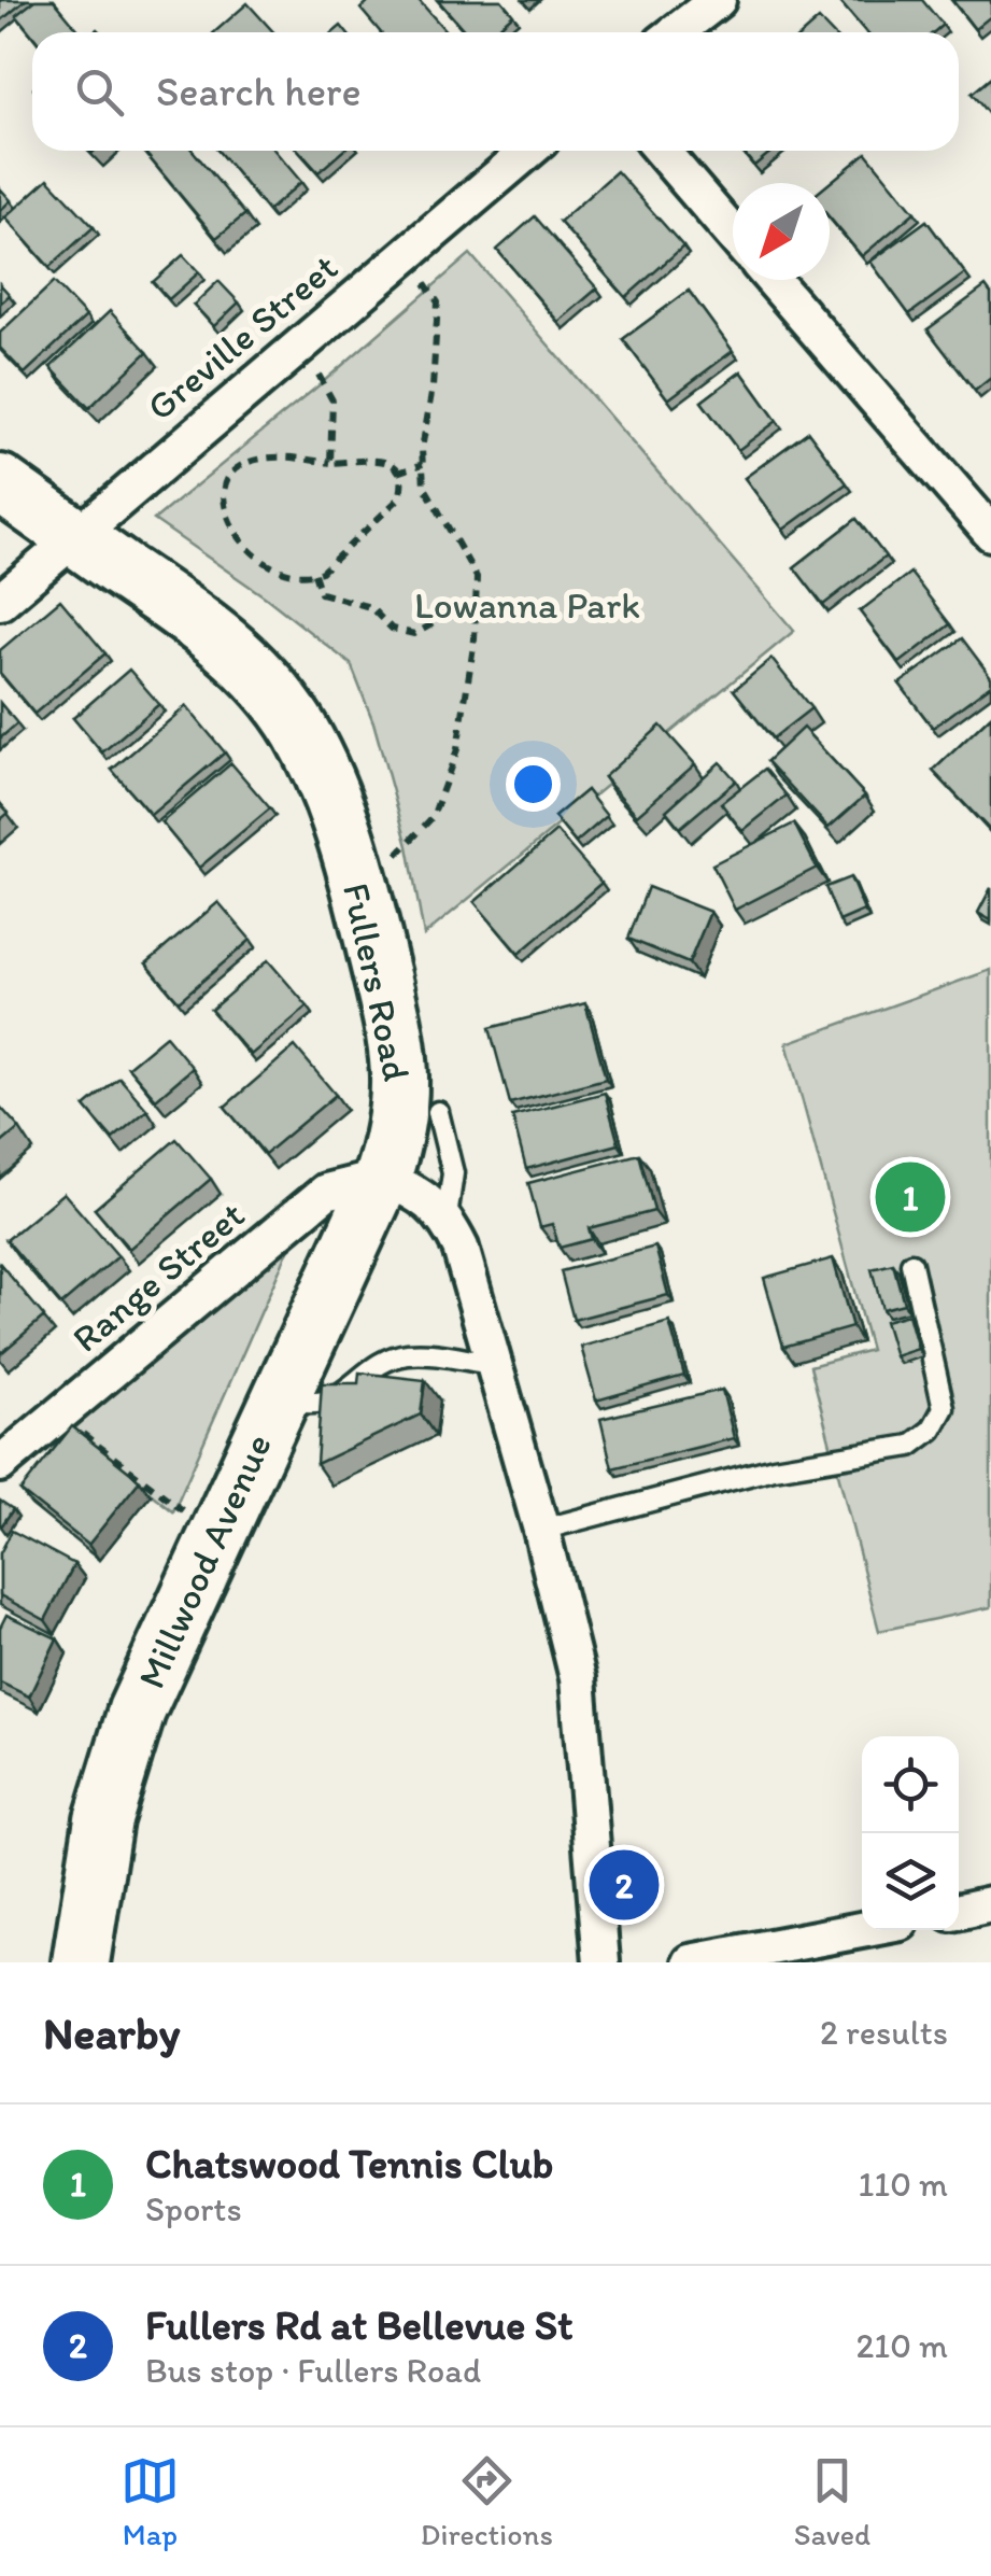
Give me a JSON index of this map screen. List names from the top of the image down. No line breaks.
{"streets":{"main road":["Fullers Road","Millwood Avenue"],"street":["Greville Street","Range Street"]},"crossings":[["Greville Street","Fullers Road"],["Fullers Road","Range Street"],["Fullers Road","Millwood Avenue"],["Range Street","Millwood Avenue"]],"parks":["Lowanna Park"],"north":"bottom left","page":{"search":"Search here","pins":["1","2"],"heading":["Nearby","2 results"],"list":[{"mark":"1","name":"Chatswood Tennis Club","note":"Sports","value":"110 m"},{"mark":"2","name":"Fullers Rd at Bellevue St","note":"Bus stop · Fullers Road","value":"210 m"}],"nav":["Map","Directions","Saved"]}}
